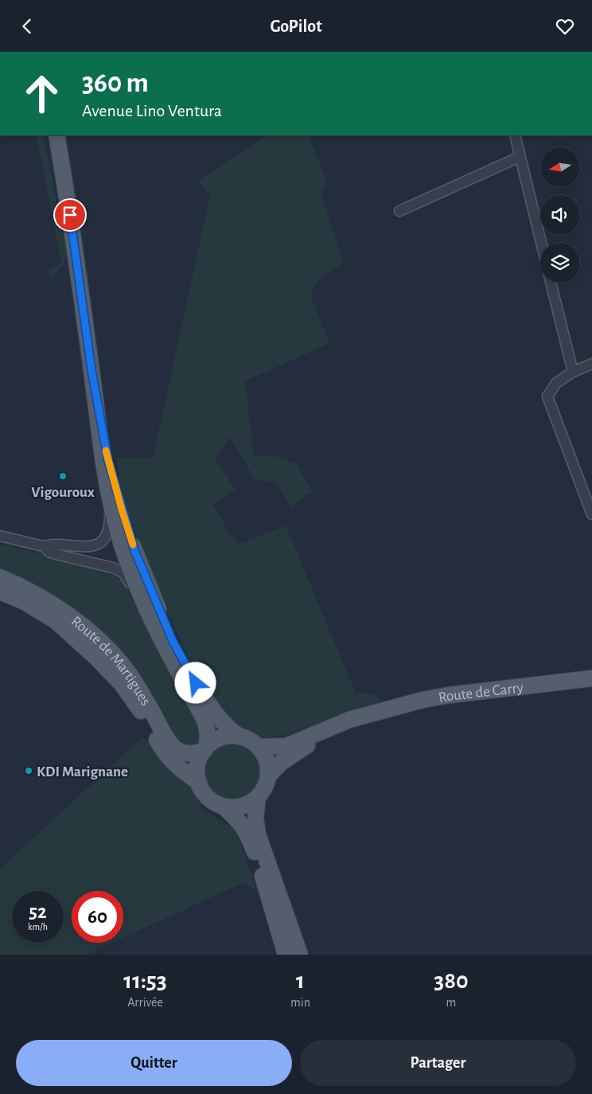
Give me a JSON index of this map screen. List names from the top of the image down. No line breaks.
{"streets":{"main road":["Route de Martigues","Route de Carry"]},"crossings":[["Route de Martigues","Route de Carry"]],"places":["Vigouroux","KDI Marignane"],"north":"left","page":{"header":"GoPilot","turn":["360 m","Avenue Lino Ventura"],"speed":"52 km/h","limit":"60","eta":["11:53","Arrivée","1","min","380","m"],"buttons":["Quitter","Partager"]}}
